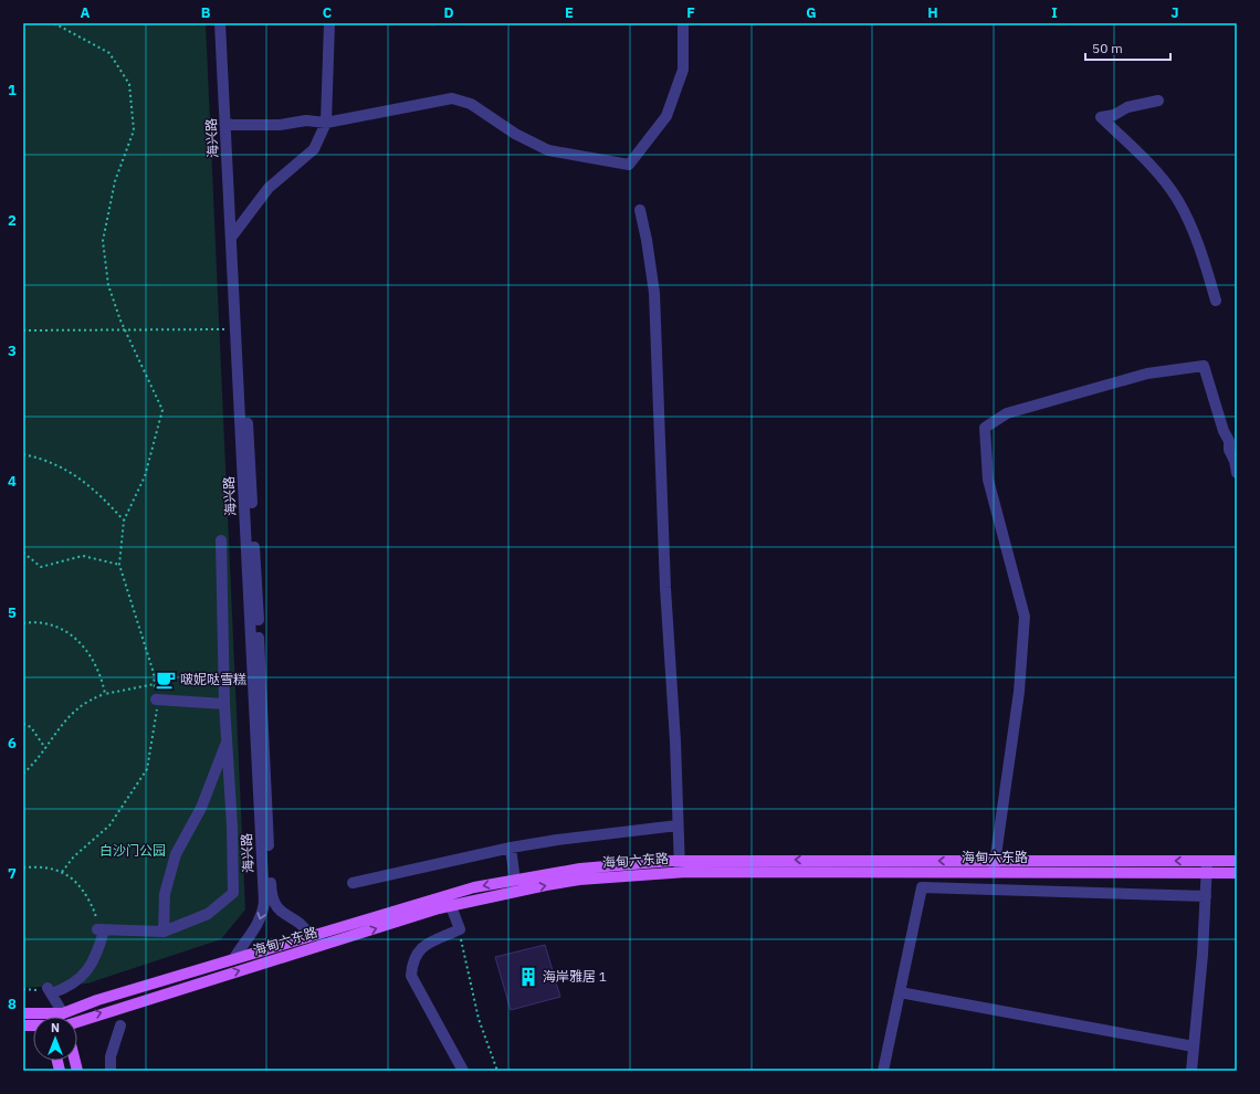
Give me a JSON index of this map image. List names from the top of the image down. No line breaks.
{"streets":{"main road":["海甸六东路"],"street":["海兴路"]},"crossings":[["海兴路","海甸六东路"]],"parks":["白沙门公园"],"places":{"cafe":["啵妮哒雪糕"],"building":["海岸雅居 1"]},"scale_bar":"50 m","north":"top","grid":{"columns":["A","B","C","D","E","F","G","H","I","J"],"rows":["1","2","3","4","5","6","7","8"]}}
